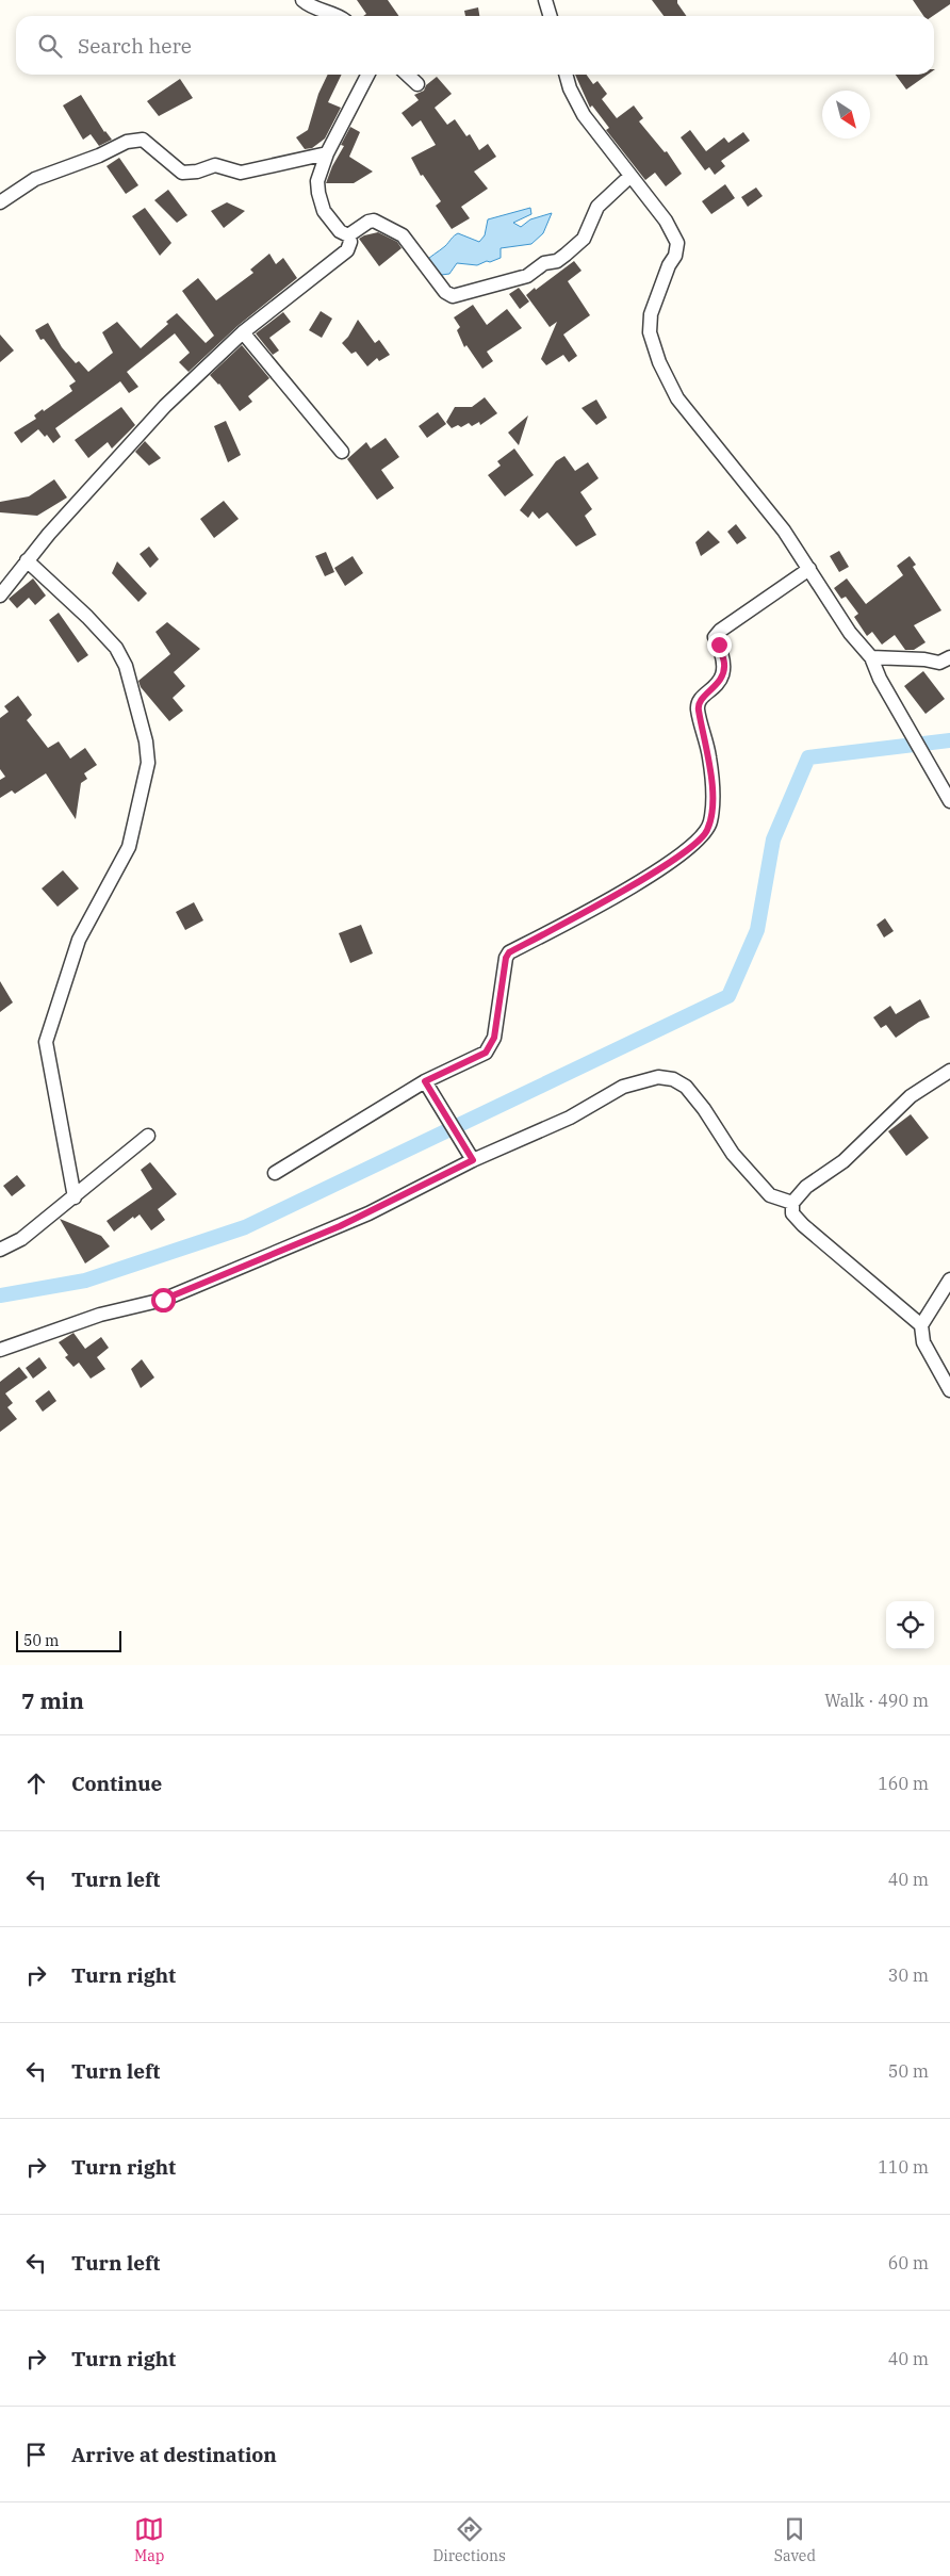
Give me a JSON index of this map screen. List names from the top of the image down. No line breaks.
{"scale_bar":"50 m","north":"bottom right","page":{"search":"Search here","scale":"50 m","heading":["7 min","Walk · 490 m"],"list":[["Continue","160 m"],["Turn left","40 m"],["Turn right","30 m"],["Turn left","50 m"],["Turn right","110 m"],["Turn left","60 m"],["Turn right","40 m"],"Arrive at destination"],"nav":["Map","Directions","Saved"]}}
